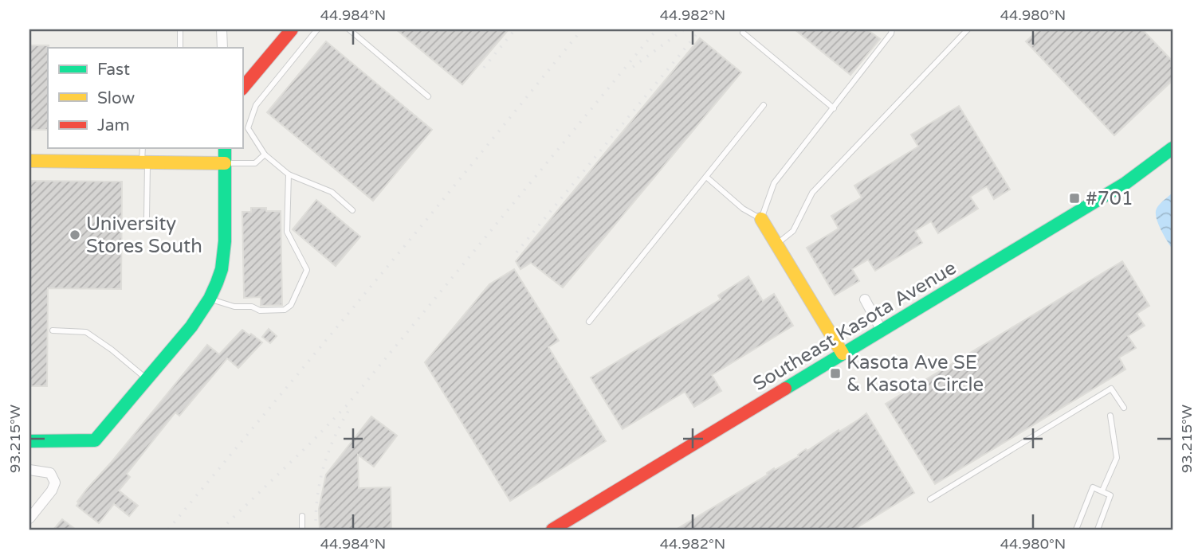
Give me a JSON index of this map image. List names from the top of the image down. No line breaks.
{"streets":{"street":["Southeast Kasota Avenue"]},"places":{"transit":["#701","Kasota Ave SE & Kasota Circle"],"other":["University Stores South"]},"legend":["Fast","Slow","Jam"],"coordinates":["44.984°N","44.982°N","44.980°N","93.215°W"]}
